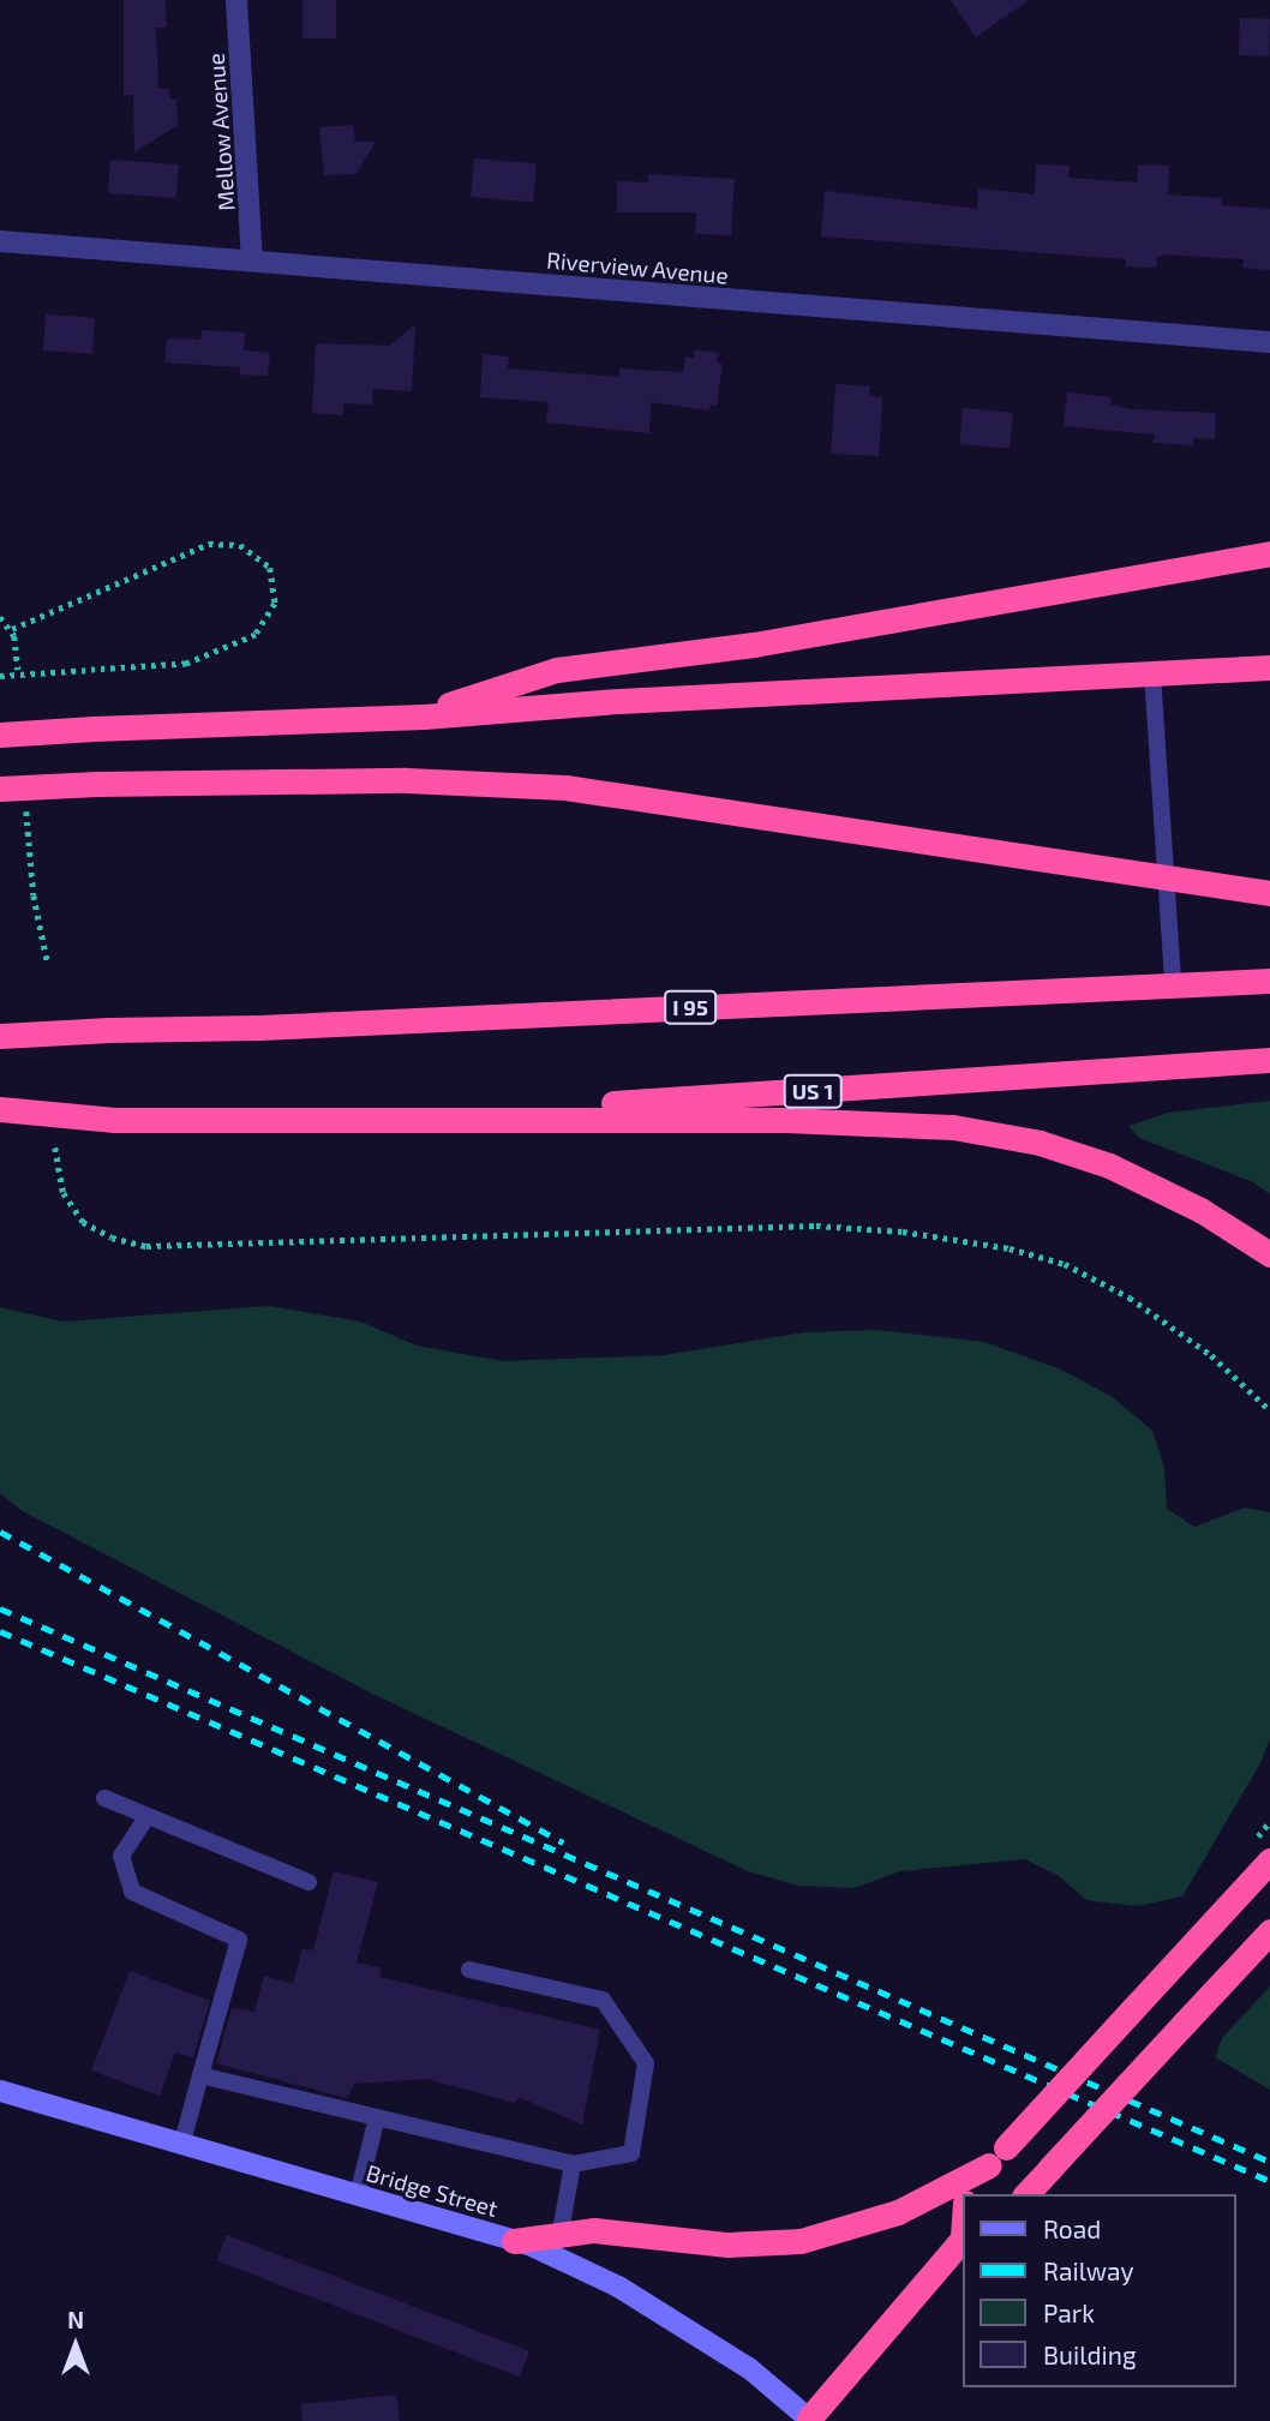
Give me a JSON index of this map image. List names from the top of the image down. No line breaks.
{"streets":{"highway":["I 95","US 1"],"street":["Mellow Avenue","Riverview Avenue","Bridge Street"]},"crossings":[["Mellow Avenue","Riverview Avenue"]],"legend":["Road","Railway","Park","Building"],"north":"top"}
